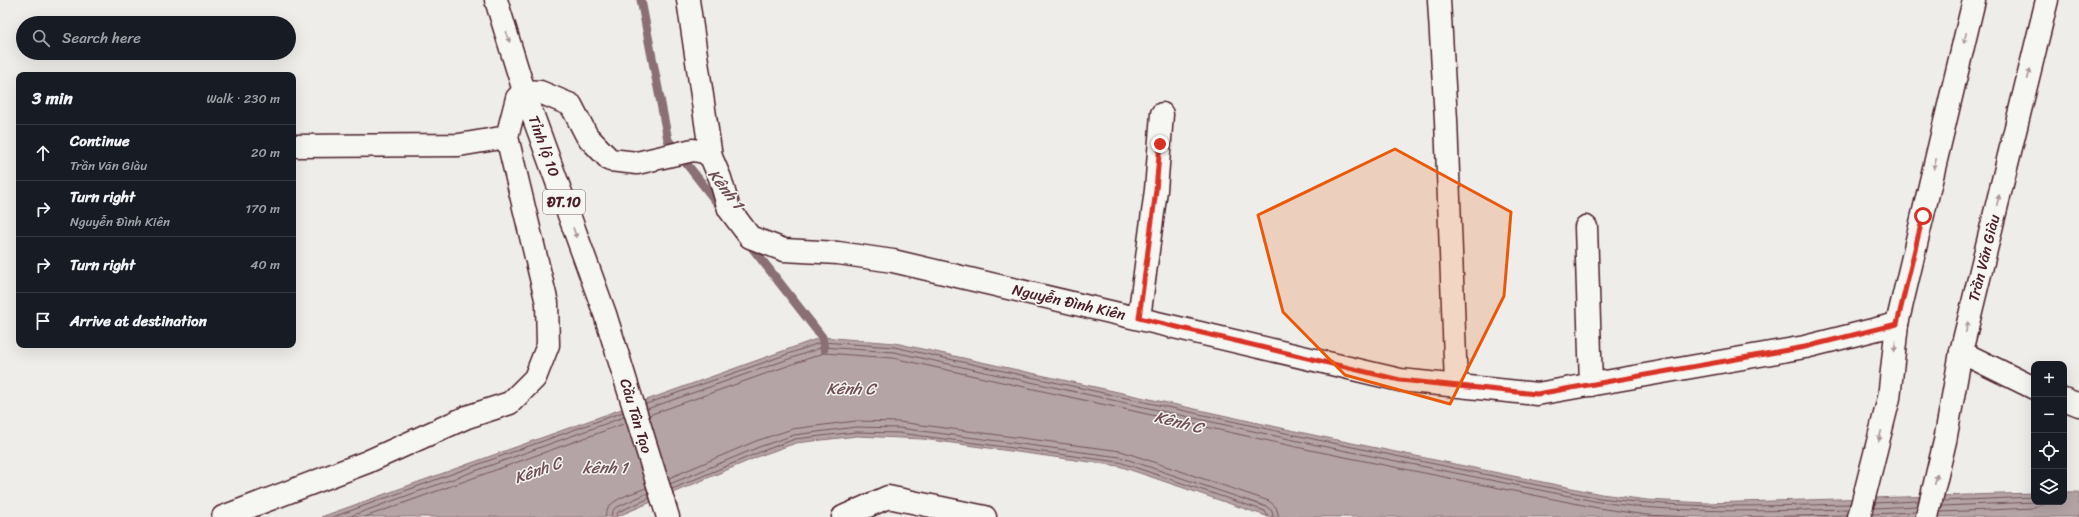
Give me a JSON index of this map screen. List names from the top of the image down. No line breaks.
{"streets":{"street":["Tỉnh lộ 10","ĐT.10","Trần Văn Giàu","Nguyễn Đình Kiên","Cầu Tân Tạo"]},"crossings":[["Tỉnh lộ 10","Cầu Tân Tạo"]],"one_way":["Tỉnh lộ 10"],"water":["Kênh 1","Kênh C","kênh 1"],"page":{"search":"Search here","heading":["3 min","Walk · 230 m"],"list":[["Continue","Trần Văn Giàu","20 m"],["Turn right","Nguyễn Đình Kiên","170 m"],["Turn right","40 m"],"Arrive at destination"],"map_buttons":["+","−"]}}
